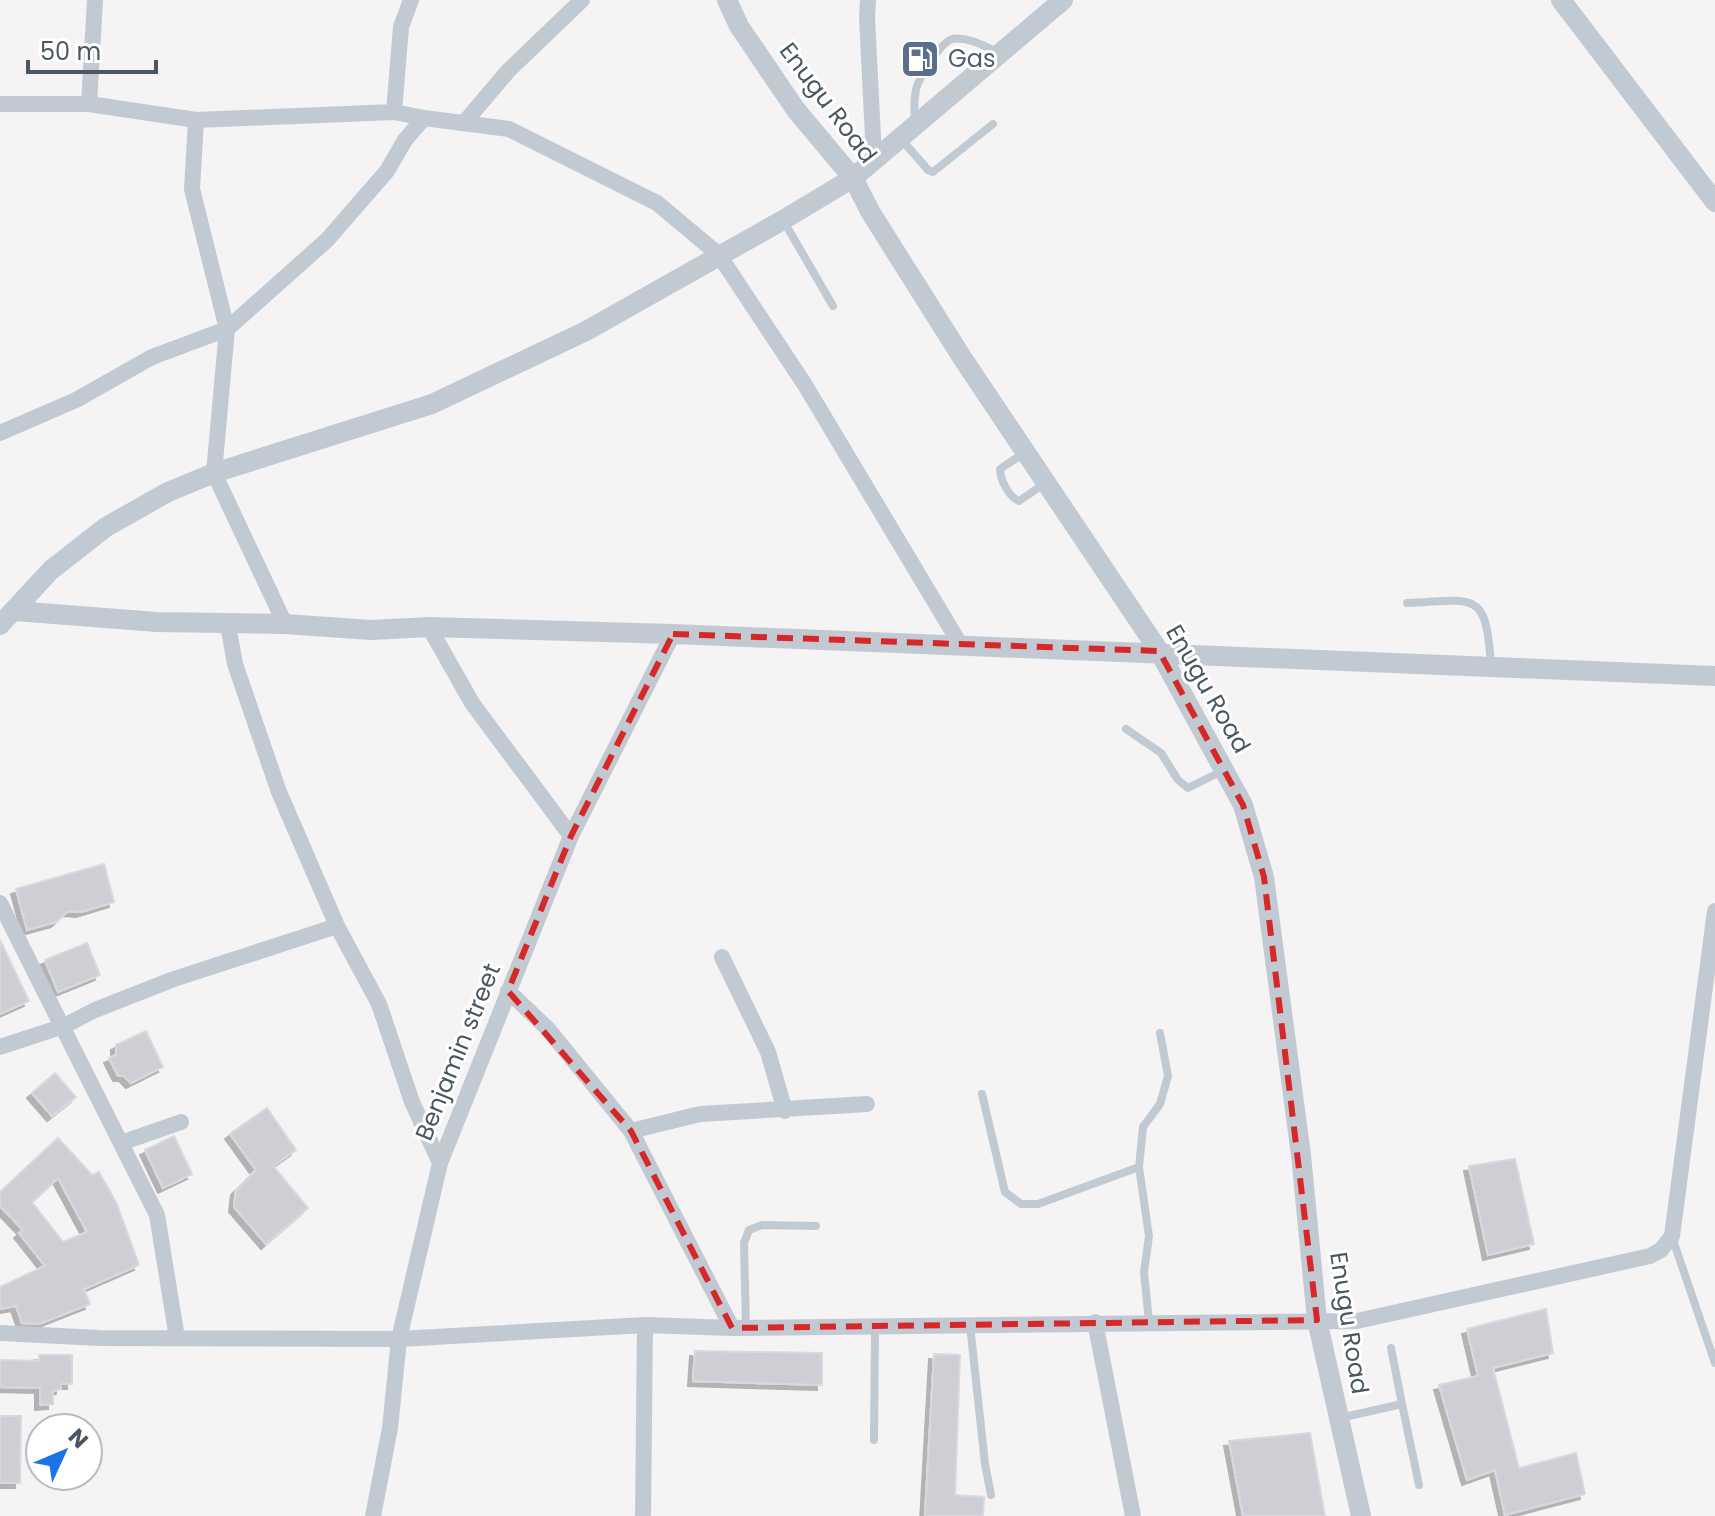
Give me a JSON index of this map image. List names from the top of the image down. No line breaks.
{"streets":{"street":["Enugu Road","Benjamin street"]},"places":{"fuel station":["Gas"]},"scale_bar":"50 m","north":"top right"}
